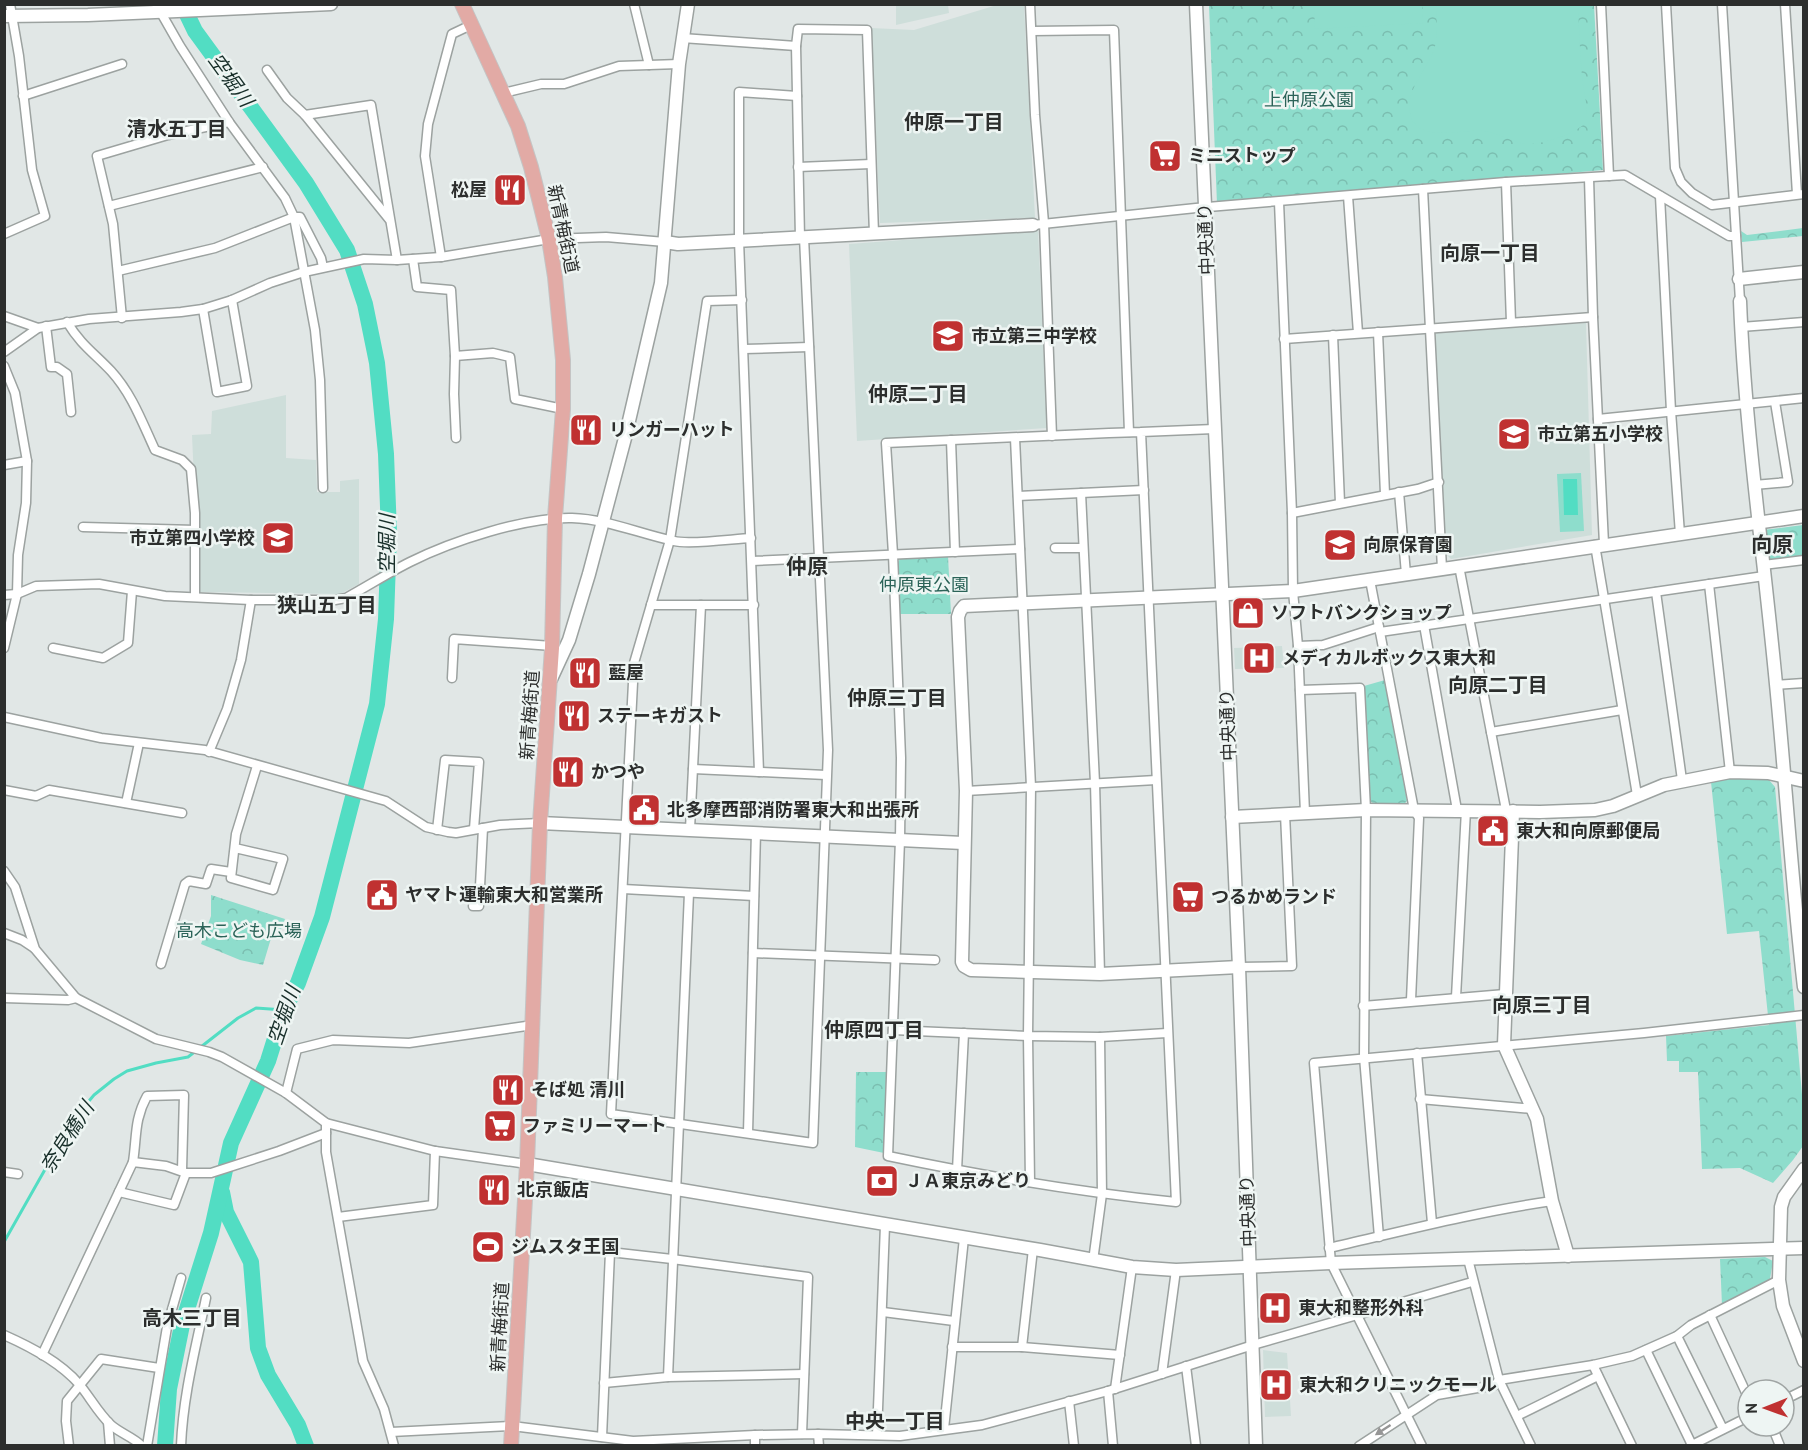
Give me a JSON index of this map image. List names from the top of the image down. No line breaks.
{"streets":{"main road":["新青梅街道"],"street":["中央通り"]},"districts":["仲原一丁目","清水五丁目","向原一丁目","仲原二丁目","向原","仲原","狭山五丁目","向原二丁目","仲原三丁目","向原三丁目","仲原四丁目","高木三丁目","中央一丁目"],"water":["空堀川","奈良橋川"],"parks":["上仲原公園","仲原東公園","高木こども広場"],"places":{"supermarket":["ミニストップ","つるかめランド","ファミリーマート"],"restaurant":["松屋","リンガーハット","藍屋","ステーキガスト","かつや","そば処 清川","北京飯店"],"school or university":["市立第三中学校","市立第五小学校","市立第四小学校","向原保育園"],"shop":["ソフトバンクショップ"],"hospital":["メディカルボックス東大和","東大和整形外科","東大和クリニックモール"],"public building":["北多摩西部消防署東大和出張所","東大和向原郵便局","ヤマト運輸東大和営業所"],"bank":["ＪＡ東京みどり"],"sports":["ジムスタ王国"]},"north":"left"}
